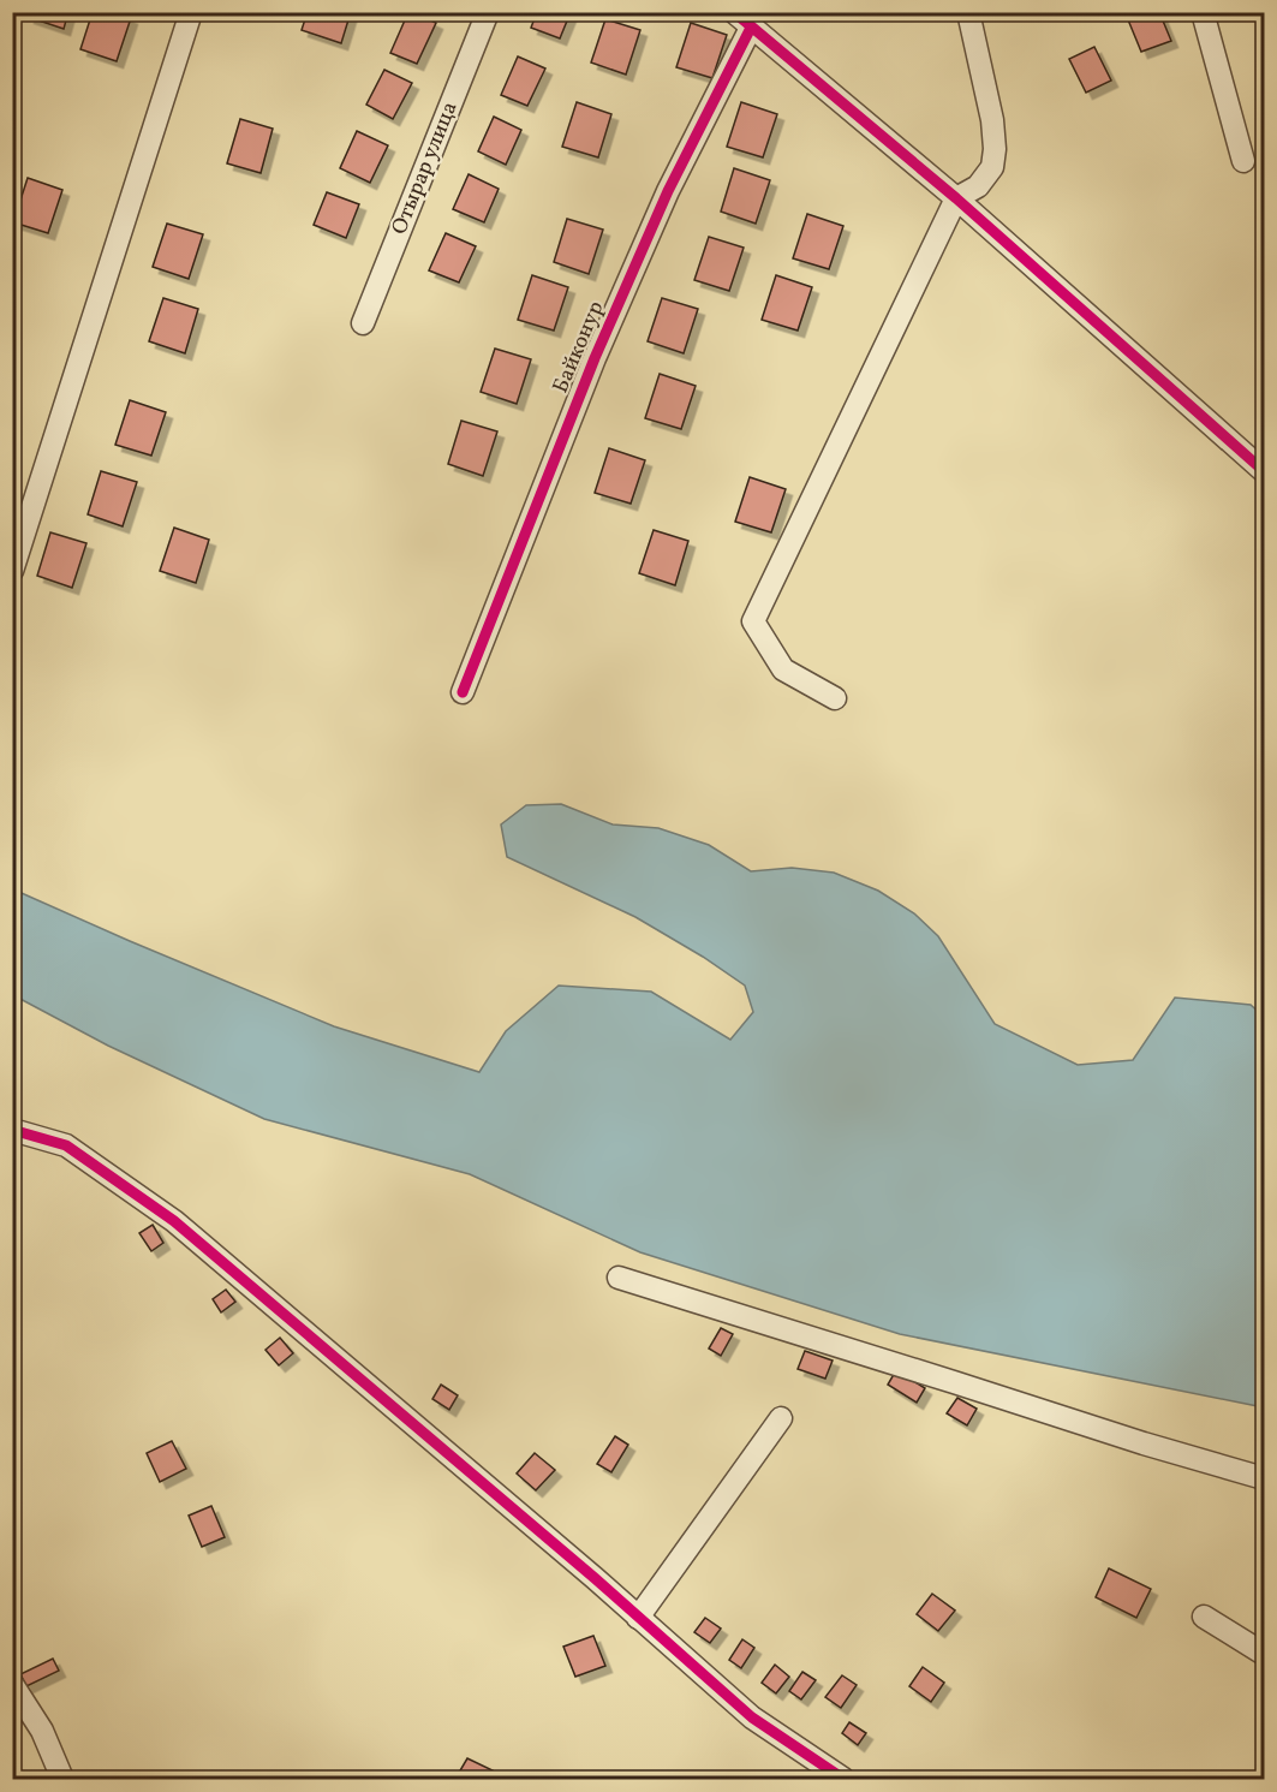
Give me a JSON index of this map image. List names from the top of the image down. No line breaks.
{"streets":{"street":["Отырар улица","Байконур"]}}
